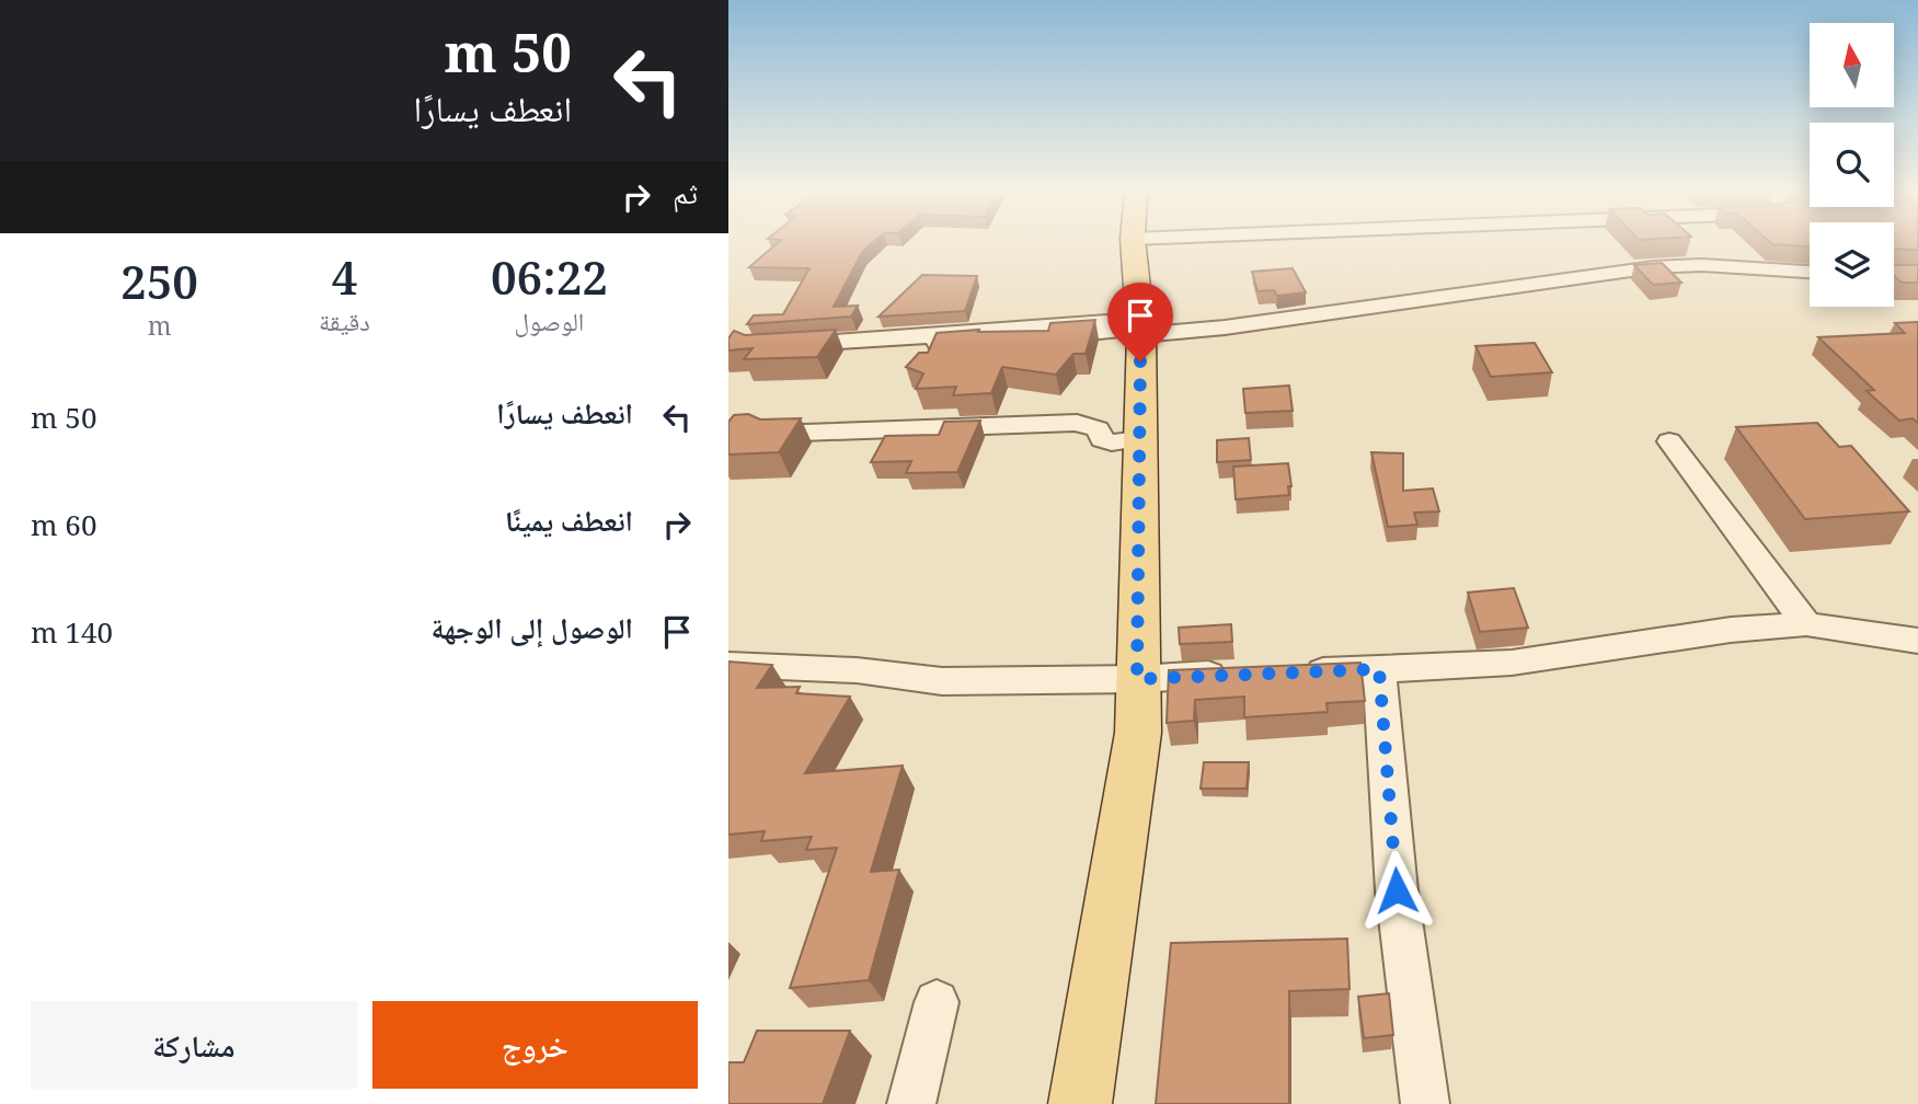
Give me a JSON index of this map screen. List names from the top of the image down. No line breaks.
{"north":"top","page":{"turn":["50 m","انعطف يسارًا"],"then":"ثم","eta":["06:22","الوصول","4","دقيقة","250","m"],"list":[{"name":"انعطف يسارًا","value":"50 m"},{"name":"انعطف يمينًا","value":"60 m"},{"name":"الوصول إلى الوجهة","value":"140 m"}],"buttons":["خروج","مشاركة"]}}
